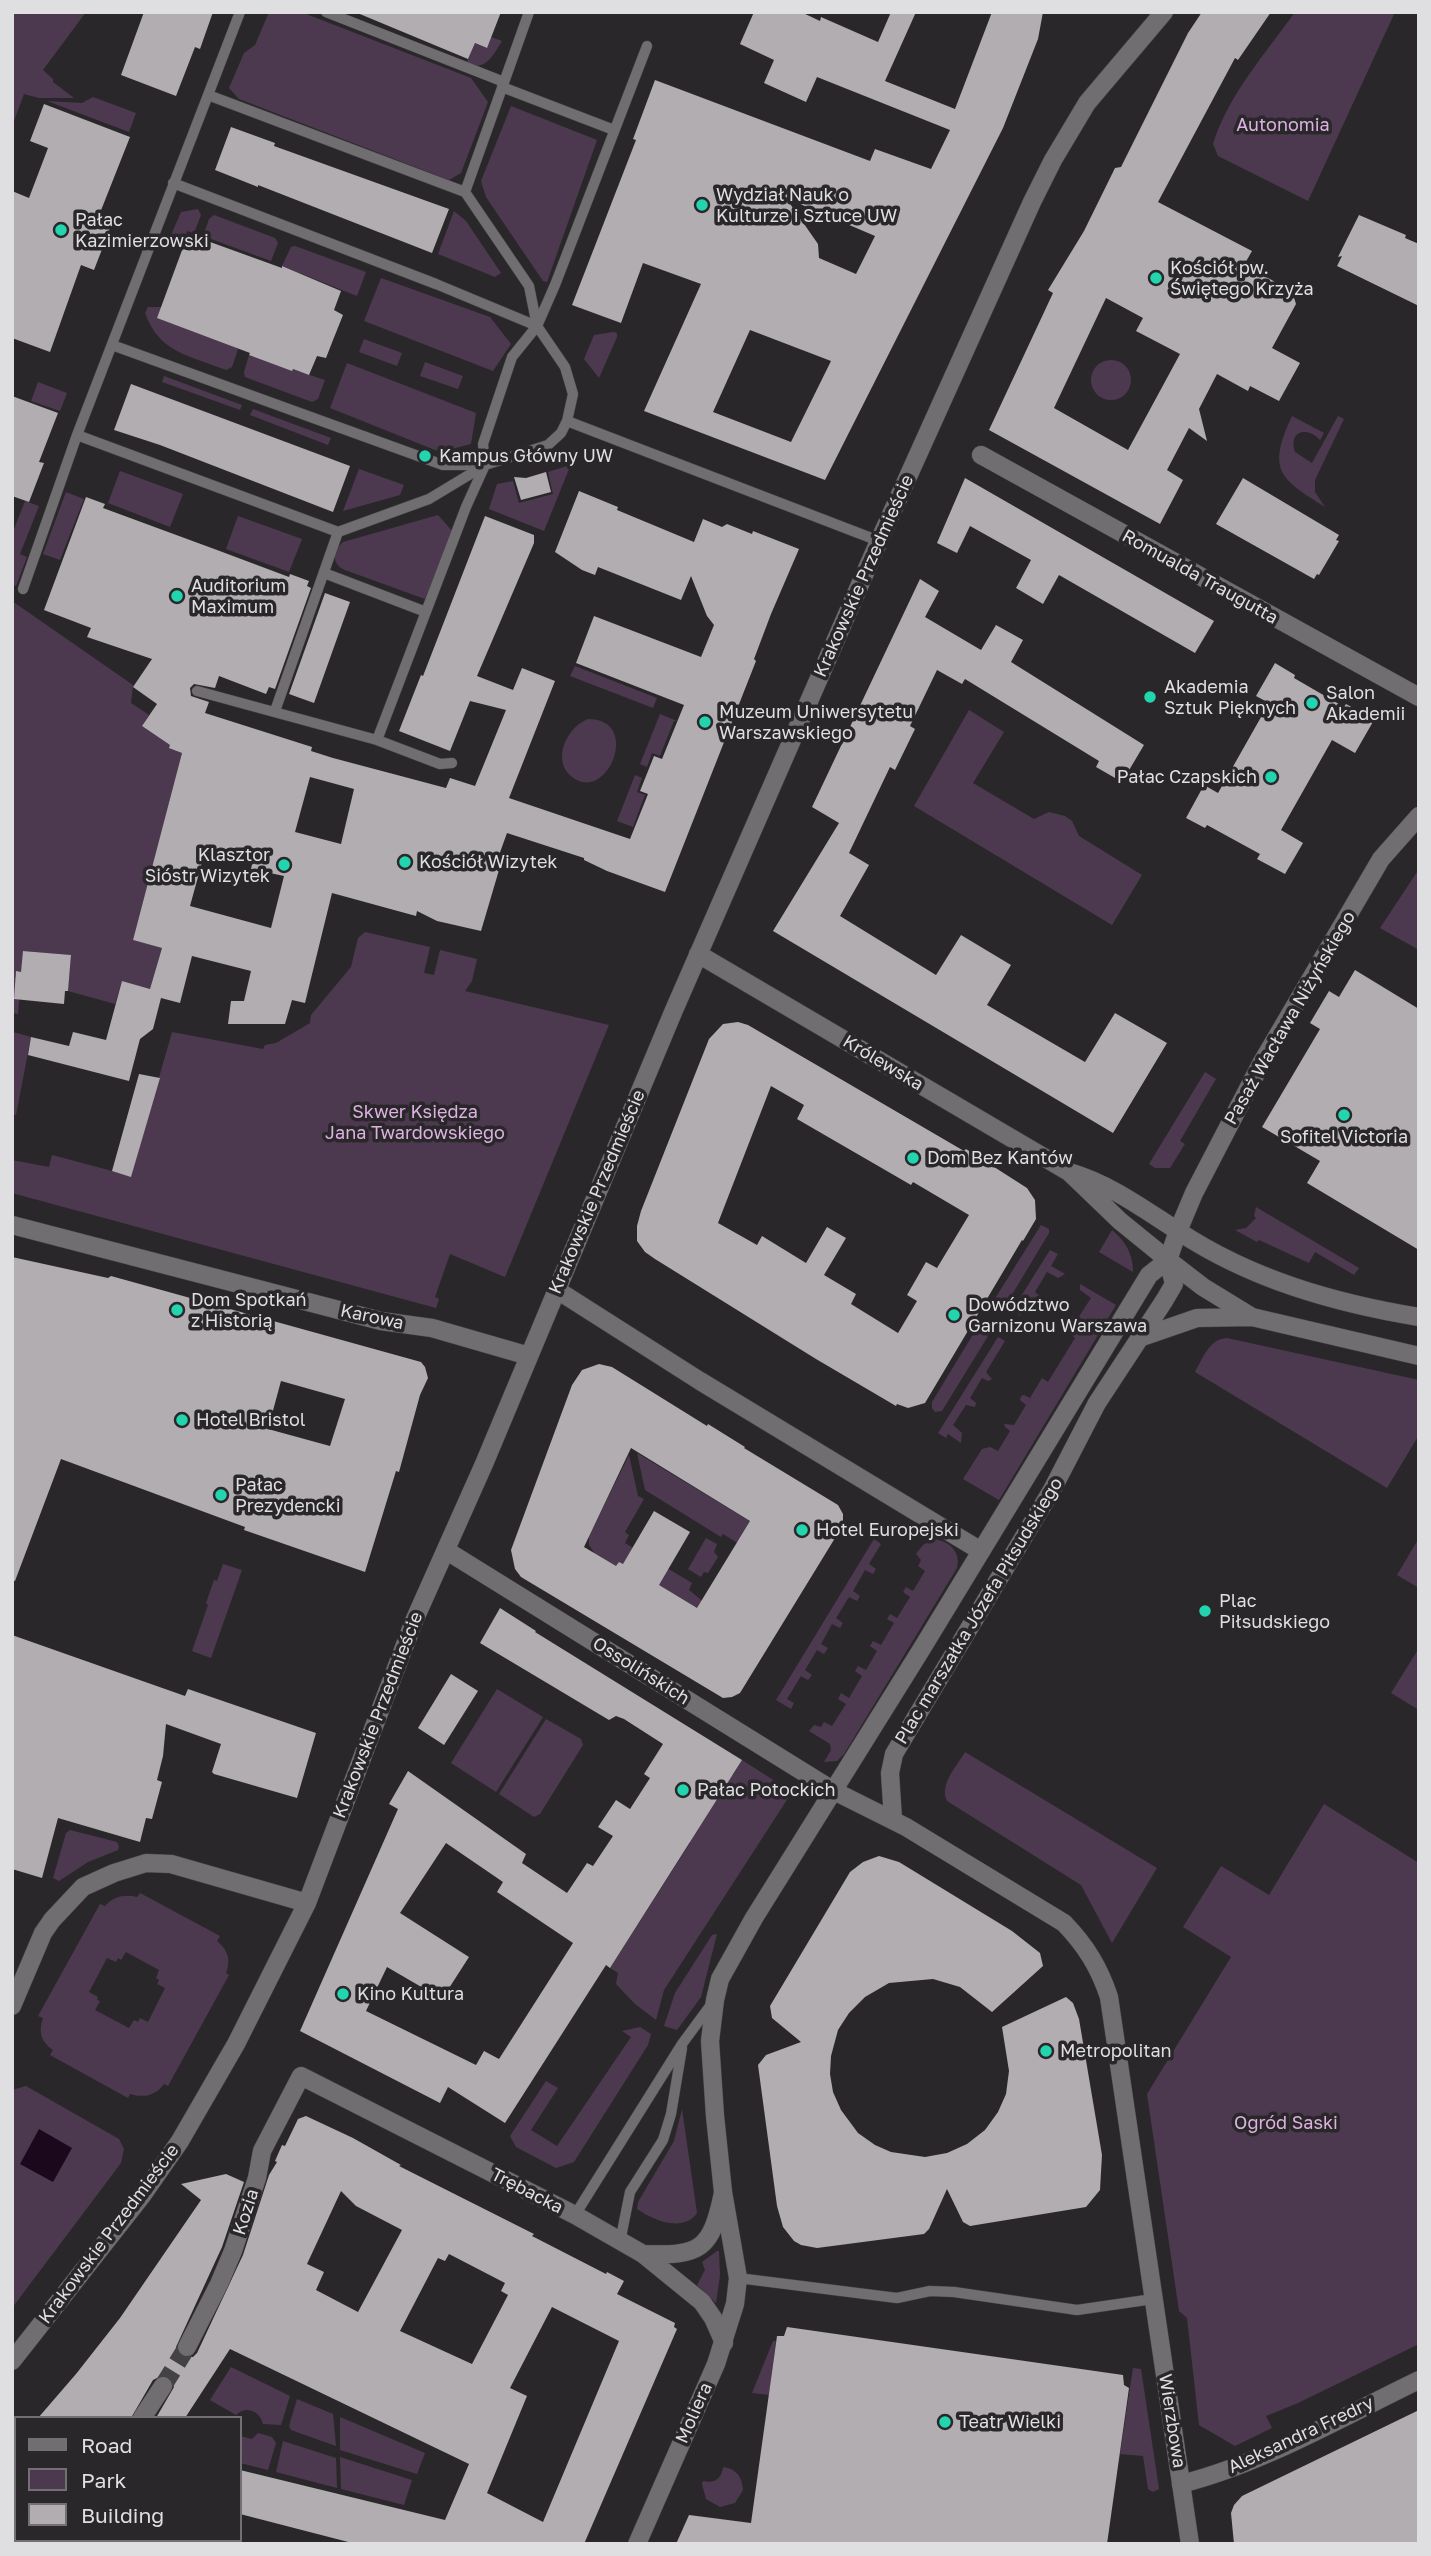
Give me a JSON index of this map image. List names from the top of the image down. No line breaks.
{"streets":{"street":["Krakowskie Przedmieście","Romualda Traugutta","Pasaż Wacława Niżyńskiego","Królewska","Karowa","Plac marszałka Józefa Piłsudskiego","Ossolińskich","Trębacka","Kozia","Moliera","Wierzbowa","Aleksandra Fredry"]},"crossings":[["Krakowskie Przedmieście","Królewska"],["Krakowskie Przedmieście","Karowa"],["Krakowskie Przedmieście","Ossolińskich"],["Pasaż Wacława Niżyńskiego","Królewska"],["Pasaż Wacława Niżyńskiego","Plac marszałka Józefa Piłsudskiego"],["Królewska","Plac marszałka Józefa Piłsudskiego"],["Plac marszałka Józefa Piłsudskiego","Ossolińskich"],["Plac marszałka Józefa Piłsudskiego","Moliera"],["Trębacka","Kozia"],["Trębacka","Moliera"],["Wierzbowa","Aleksandra Fredry"]],"parks":["Autonomia","Skwer Księdza Jana Twardowskiego","Ogród Saski"],"places":["Wydział Nauk o Kulturze i Sztuce UW","Pałac Kazimierzowski","Kościół pw. Świętego Krzyża","Kampus Główny UW","Auditorium Maximum","Akademia Sztuk Pięknych","Salon Akademii","Muzeum Uniwersytetu Warszawskiego","Pałac Czapskich","Kościół Wizytek","Klasztor Sióstr Wizytek","Sofitel Victoria","Dom Bez Kantów","Dom Spotkań z Historią","Dowództwo Garnizonu Warszawa","Hotel Bristol","Pałac Prezydencki","Hotel Europejski","Plac Piłsudskiego","Pałac Potockich","Kino Kultura","Metropolitan","Teatr Wielki"],"legend":["Road","Park","Building"]}
